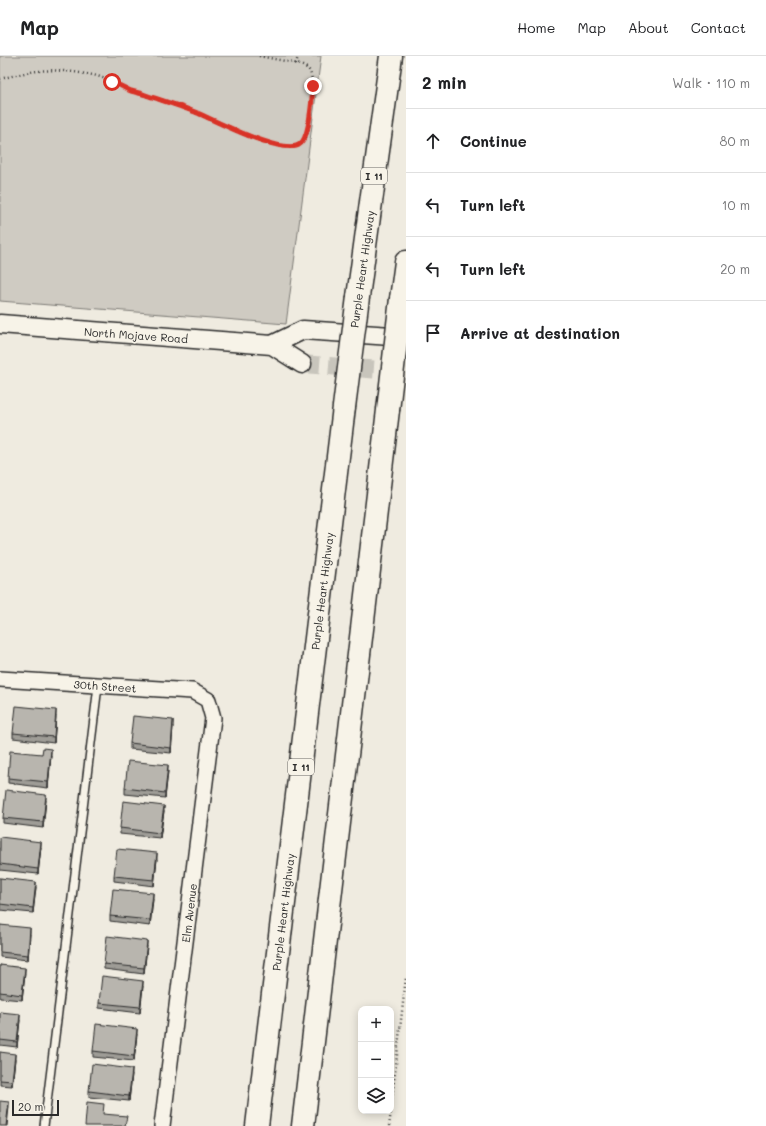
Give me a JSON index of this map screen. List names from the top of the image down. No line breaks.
{"streets":{"highway":["I 11","Purple Heart Highway"],"street":["North Mojave Road","30th Street","Elm Avenue"]},"crossings":[["30th Street","Elm Avenue"]],"scale_bar":"20 m","page":{"header":"Map","nav":["Home","Map","About","Contact"],"heading":["2 min","Walk · 110 m"],"list":[["Continue","80 m"],["Turn left","10 m"],["Turn left","20 m"],"Arrive at destination"],"map_buttons":["+","−"],"scale":"20 m"}}
